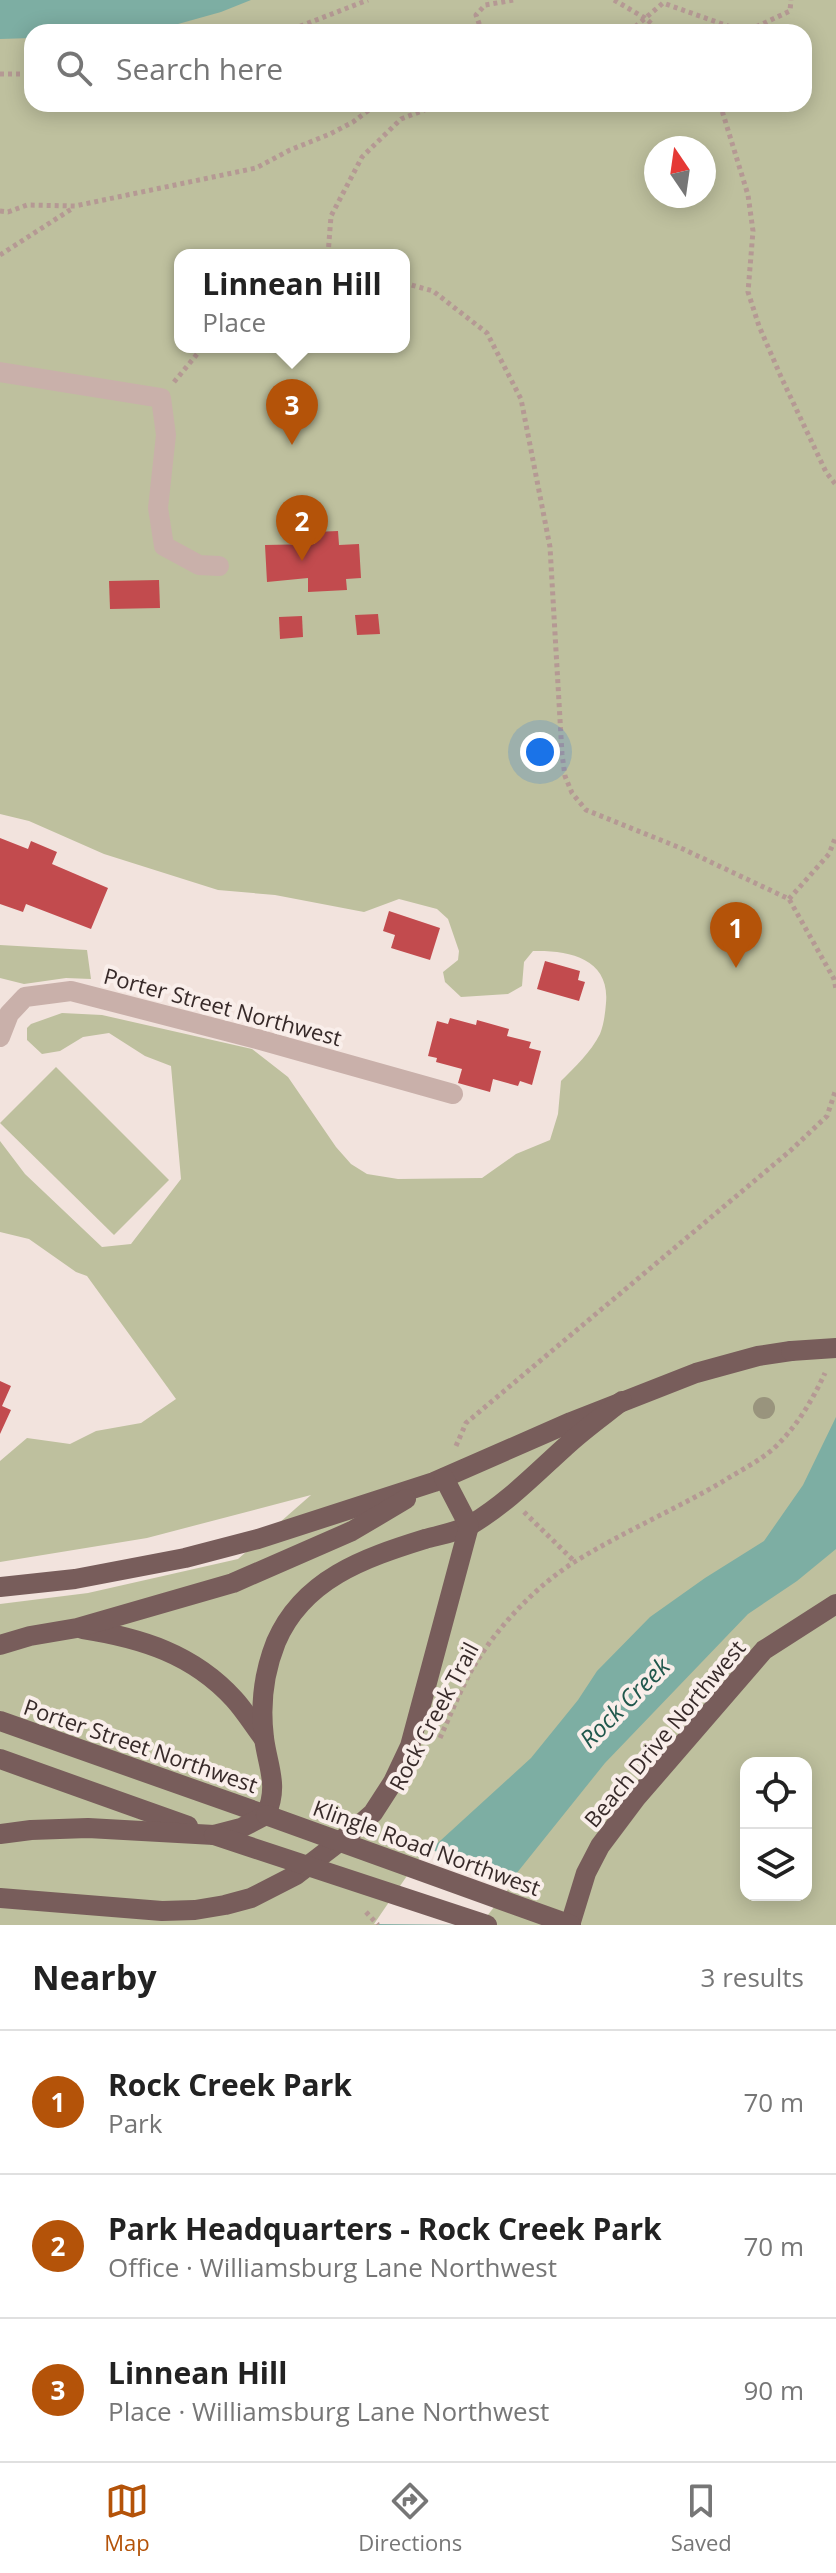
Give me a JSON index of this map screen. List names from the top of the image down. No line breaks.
{"streets":{"main road":["Porter Street Northwest","Beach Drive Northwest","Klingle Road Northwest"],"path":["Rock Creek Trail"]},"crossings":[["Porter Street Northwest","Klingle Road Northwest"],["Beach Drive Northwest","Klingle Road Northwest"]],"water":["Rock Creek"],"north":"top","page":{"search":"Search here","popup":["Linnean Hill","Place"],"pins":["3","2","1"],"heading":["Nearby","3 results"],"list":[{"mark":"1","name":"Rock Creek Park","note":"Park","value":"70 m"},{"mark":"2","name":"Park Headquarters - Rock Creek Park","note":"Office · Williamsburg Lane Northwest","value":"70 m"},{"mark":"3","name":"Linnean Hill","note":"Place · Williamsburg Lane Northwest","value":"90 m"}],"nav":["Map","Directions","Saved"]}}
